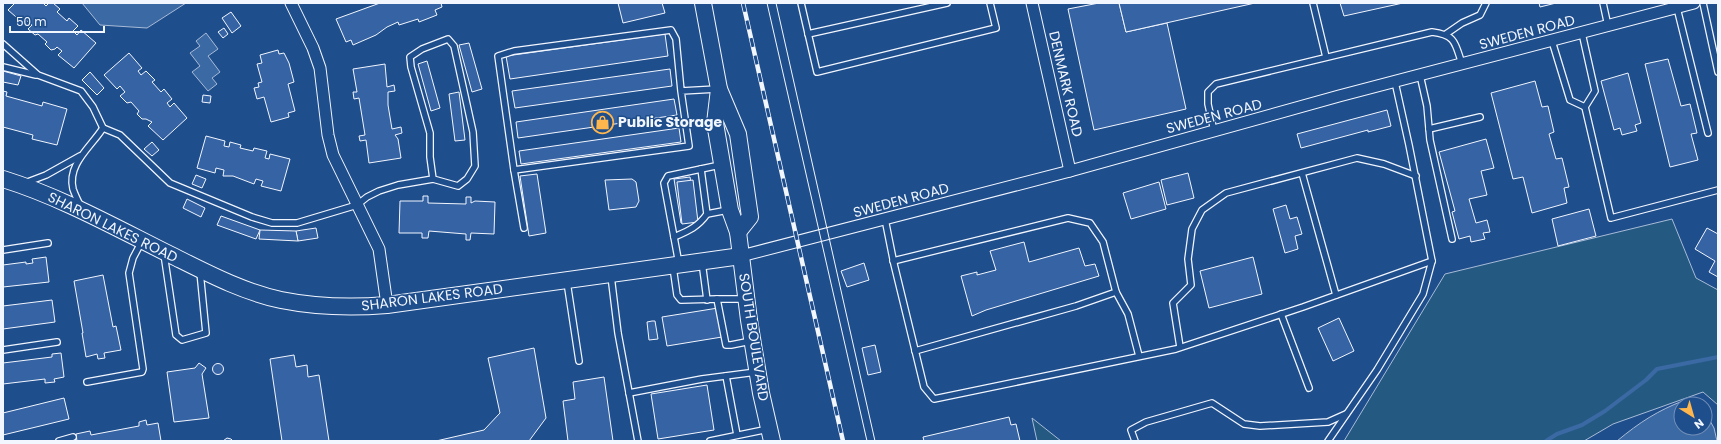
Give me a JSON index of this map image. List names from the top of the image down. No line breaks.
{"streets":{"street":["SWEDEN ROAD","DENMARK ROAD","SHARON LAKES ROAD","SOUTH BOULEVARD"]},"crossings":[["SWEDEN ROAD","DENMARK ROAD"],["SWEDEN ROAD","SHARON LAKES ROAD"],["SWEDEN ROAD","SOUTH BOULEVARD"],["SHARON LAKES ROAD","SOUTH BOULEVARD"]],"places":{"shop":["Public Storage"]},"scale_bar":"50 m","north":"bottom right"}
